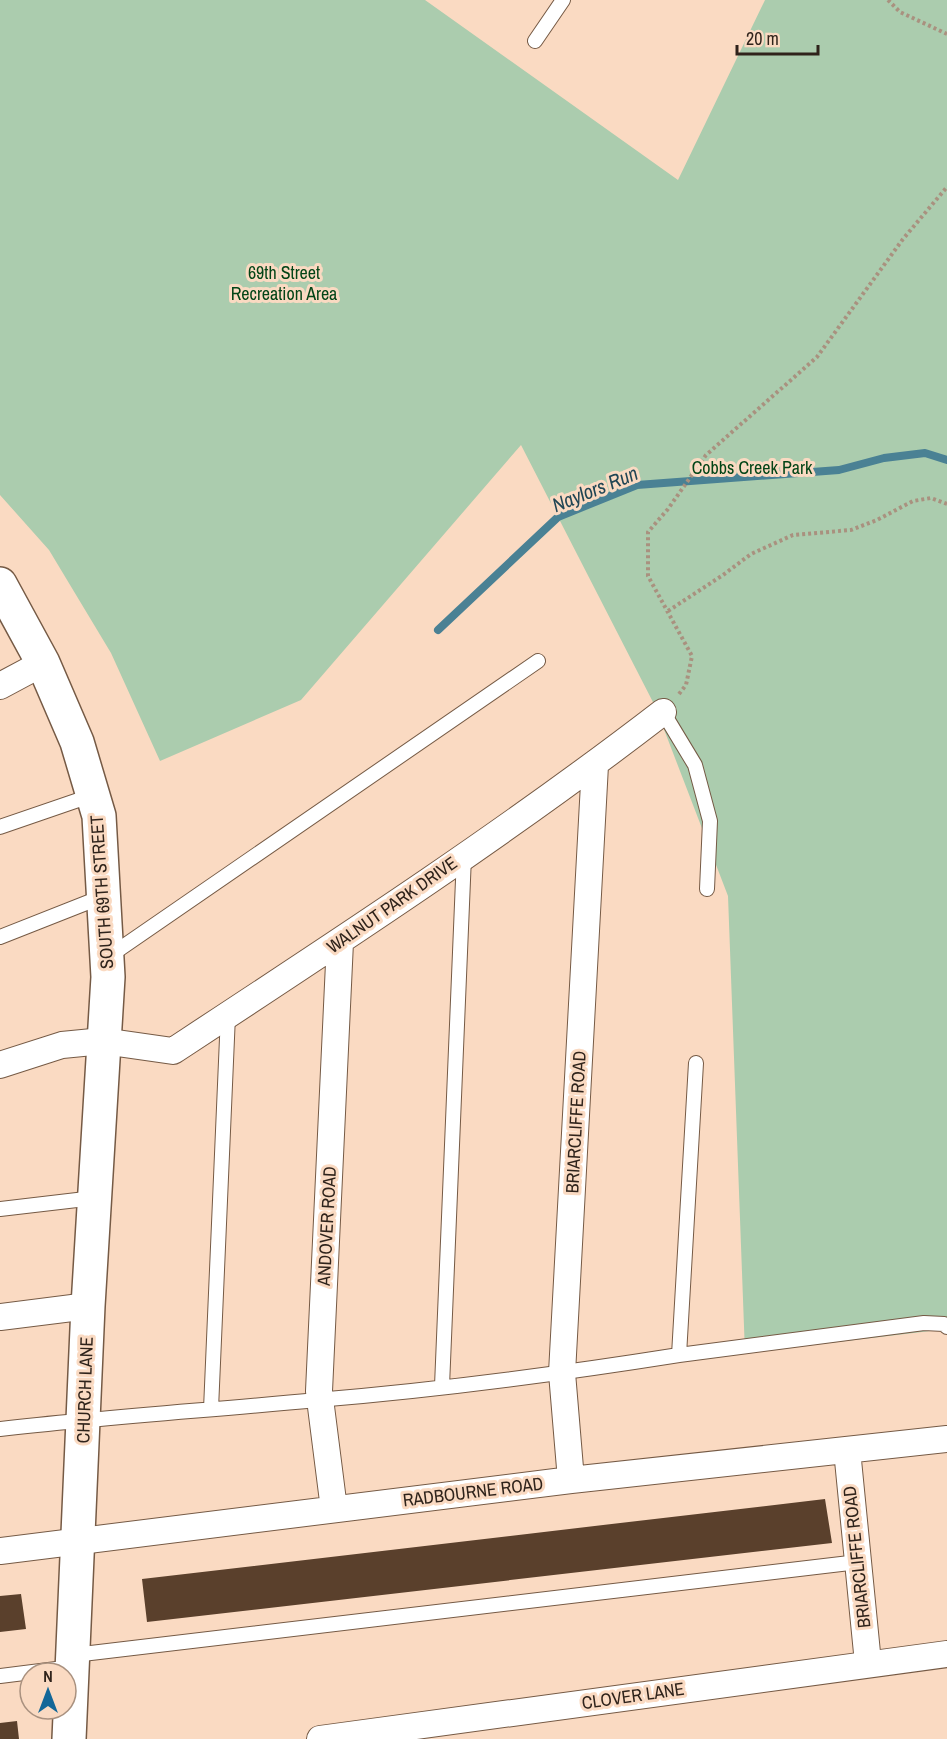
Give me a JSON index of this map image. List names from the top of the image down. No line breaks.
{"streets":{"main road":["SOUTH 69TH STREET","CHURCH LANE"],"street":["WALNUT PARK DRIVE","BRIARCLIFFE ROAD","ANDOVER ROAD","RADBOURNE ROAD","CLOVER LANE"]},"crossings":[["SOUTH 69TH STREET","WALNUT PARK DRIVE"],["SOUTH 69TH STREET","CHURCH LANE"],["WALNUT PARK DRIVE","BRIARCLIFFE ROAD"],["WALNUT PARK DRIVE","ANDOVER ROAD"],["WALNUT PARK DRIVE","CHURCH LANE"],["BRIARCLIFFE ROAD","RADBOURNE ROAD"],["BRIARCLIFFE ROAD","CLOVER LANE"],["ANDOVER ROAD","RADBOURNE ROAD"],["CHURCH LANE","RADBOURNE ROAD"]],"water":["Naylors Run"],"parks":["69th Street Recreation Area","Cobbs Creek Park"],"scale_bar":"20 m","north":"top"}
